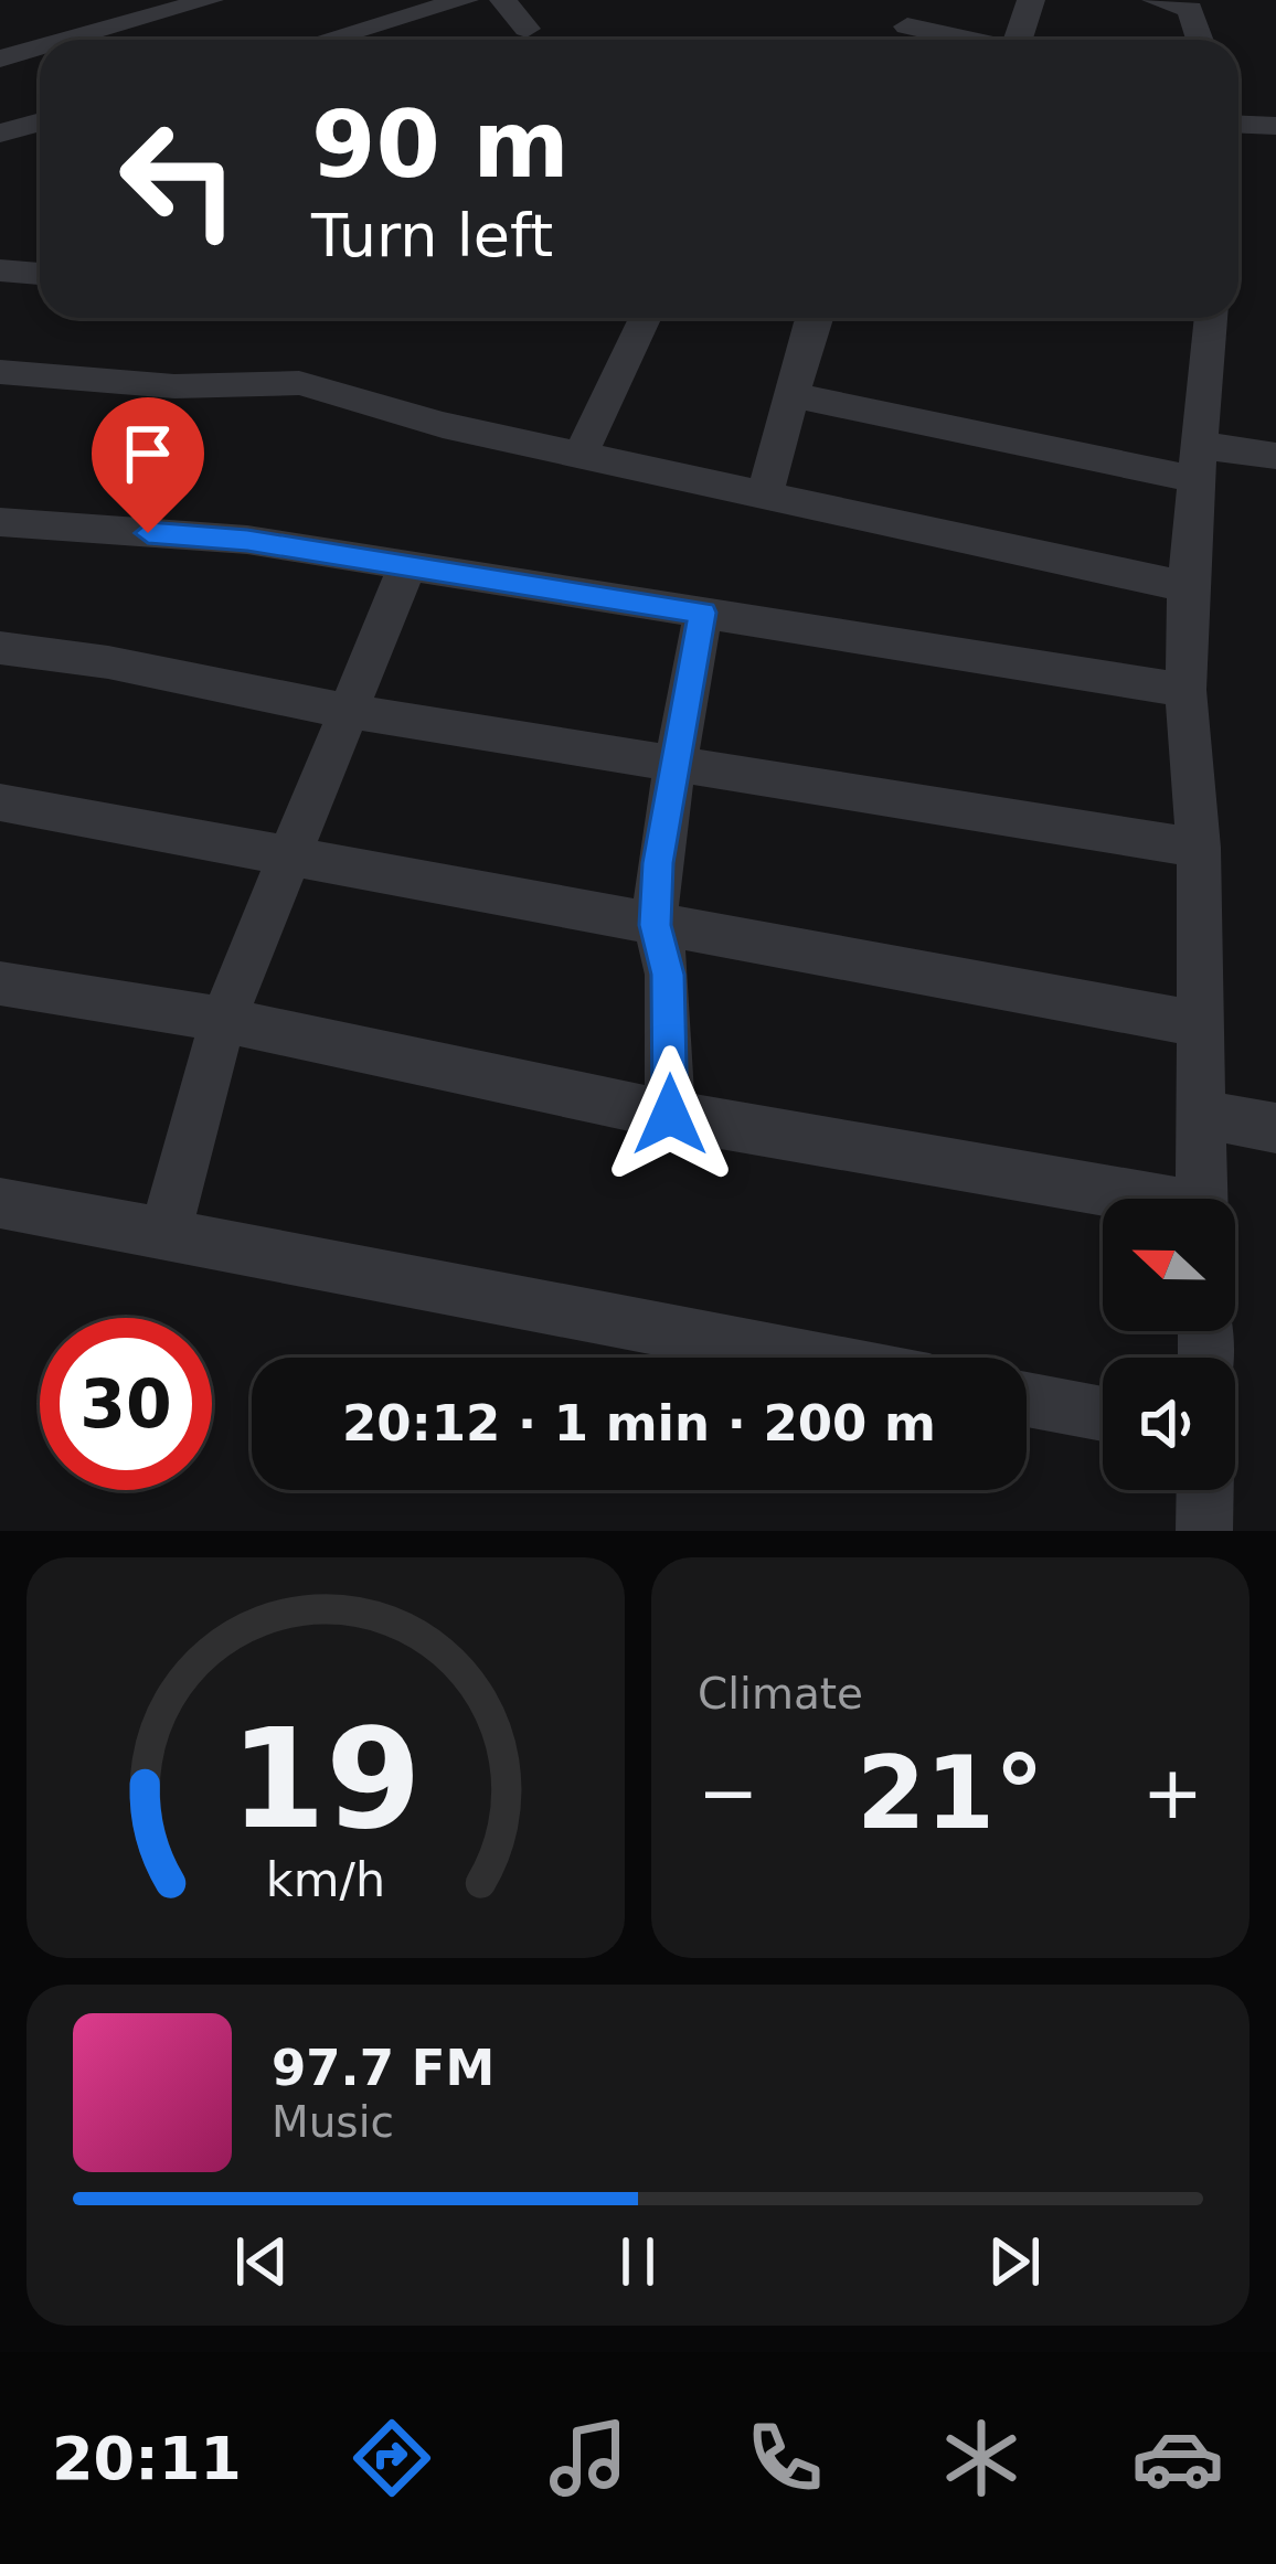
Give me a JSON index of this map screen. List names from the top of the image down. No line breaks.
{"north":"left","page":{"turn":["90 m","Turn left"],"limit":"30","trip":"20:12 · 1 min · 200 m","tile":"Climate","heat":["−","21°","+"],"song":["97.7 FM","Music"],"tabs":"20:11","gauge":["19","km/h"]}}
